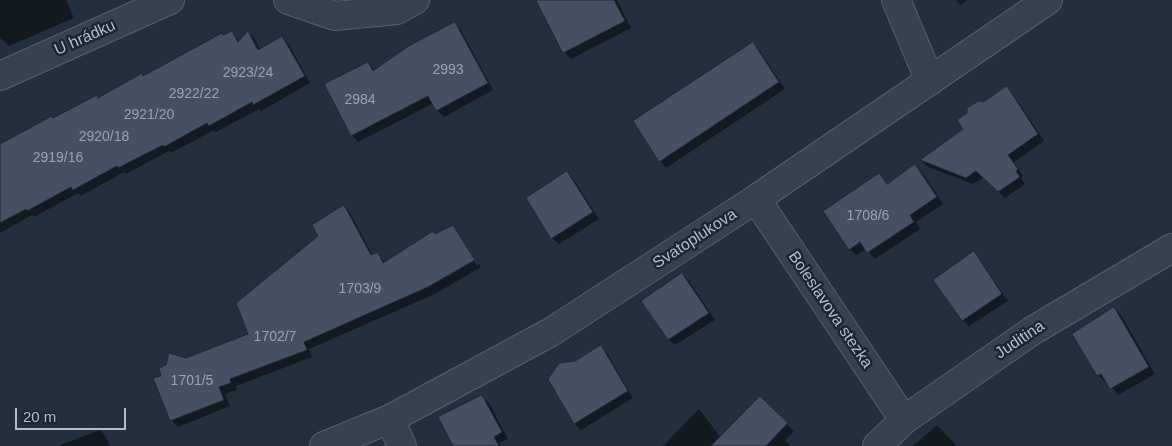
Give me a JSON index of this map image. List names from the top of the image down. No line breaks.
{"streets":{"street":["U hrádku","Svatoplukova","Boleslavova stezka","Juditina"]},"crossings":[["Svatoplukova","Boleslavova stezka"],["Boleslavova stezka","Juditina"]],"house_numbers":["2993","2923/24","2922/22","2984","2921/20","2920/18","2919/16","1708/6","1703/9","1702/7","1701/5"],"scale_bar":"20 m"}
